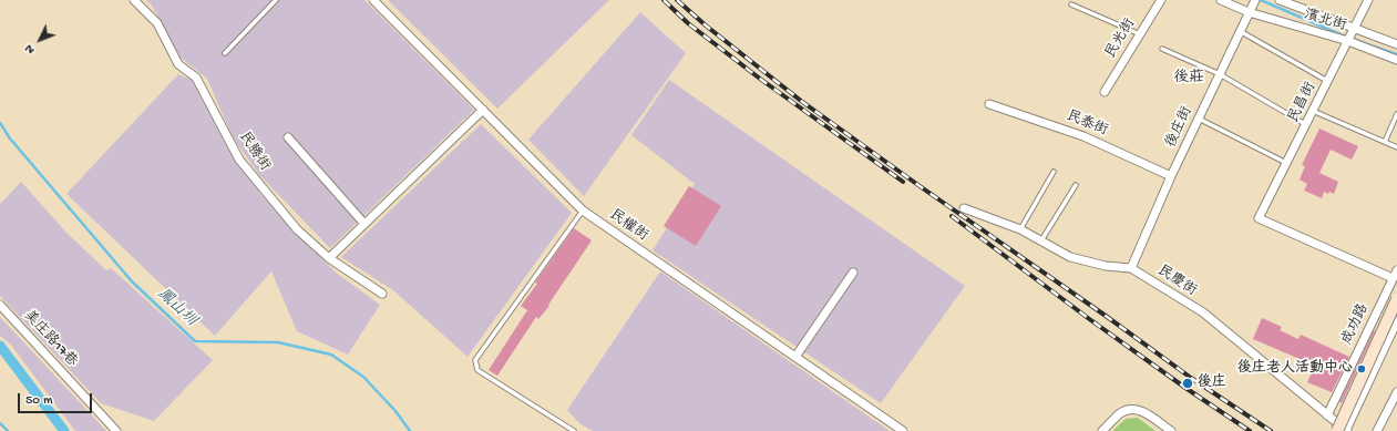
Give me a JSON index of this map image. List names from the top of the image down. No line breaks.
{"streets":{"street":["濱北街","民光街","民昌街","民泰街","後庄街","民勝街","民權街","民慶街","成功路","美庄路17巷"]},"crossings":[["濱北街","民昌街"],["濱北街","後庄街"],["民昌街","成功路"],["民泰街","後庄街"],["後庄街","民慶街"],["民慶街","成功路"]],"districts":["後莊"],"water":["鳳山圳"],"places":["後庄老人活動中心","後庄"],"scale_bar":"50 m","north":"bottom left"}
